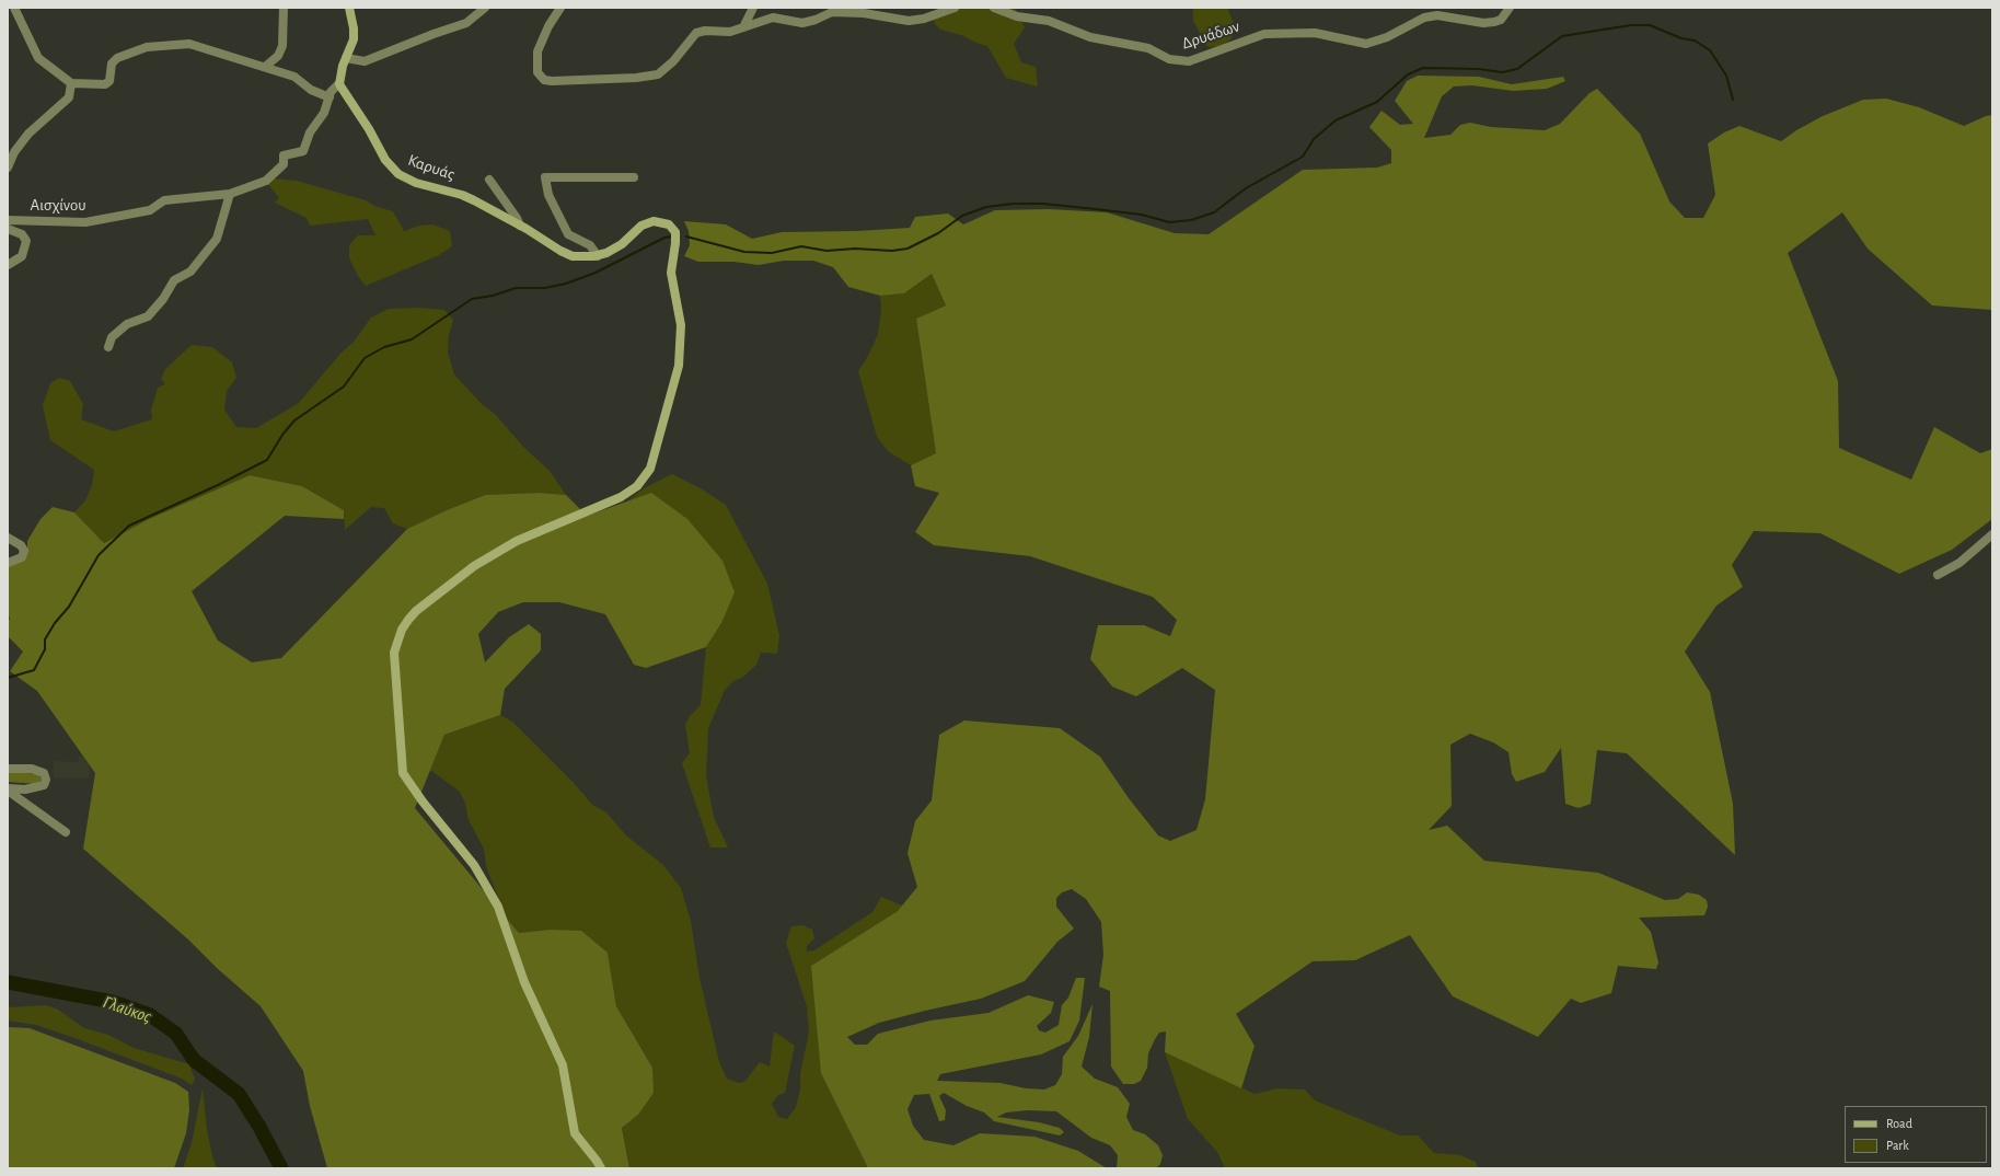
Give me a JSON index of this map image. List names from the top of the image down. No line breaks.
{"streets":{"street":["Δρυάδων","Καρυάς","Αισχίνου"]},"water":["Γλαύκος"],"legend":["Road","Park"]}
